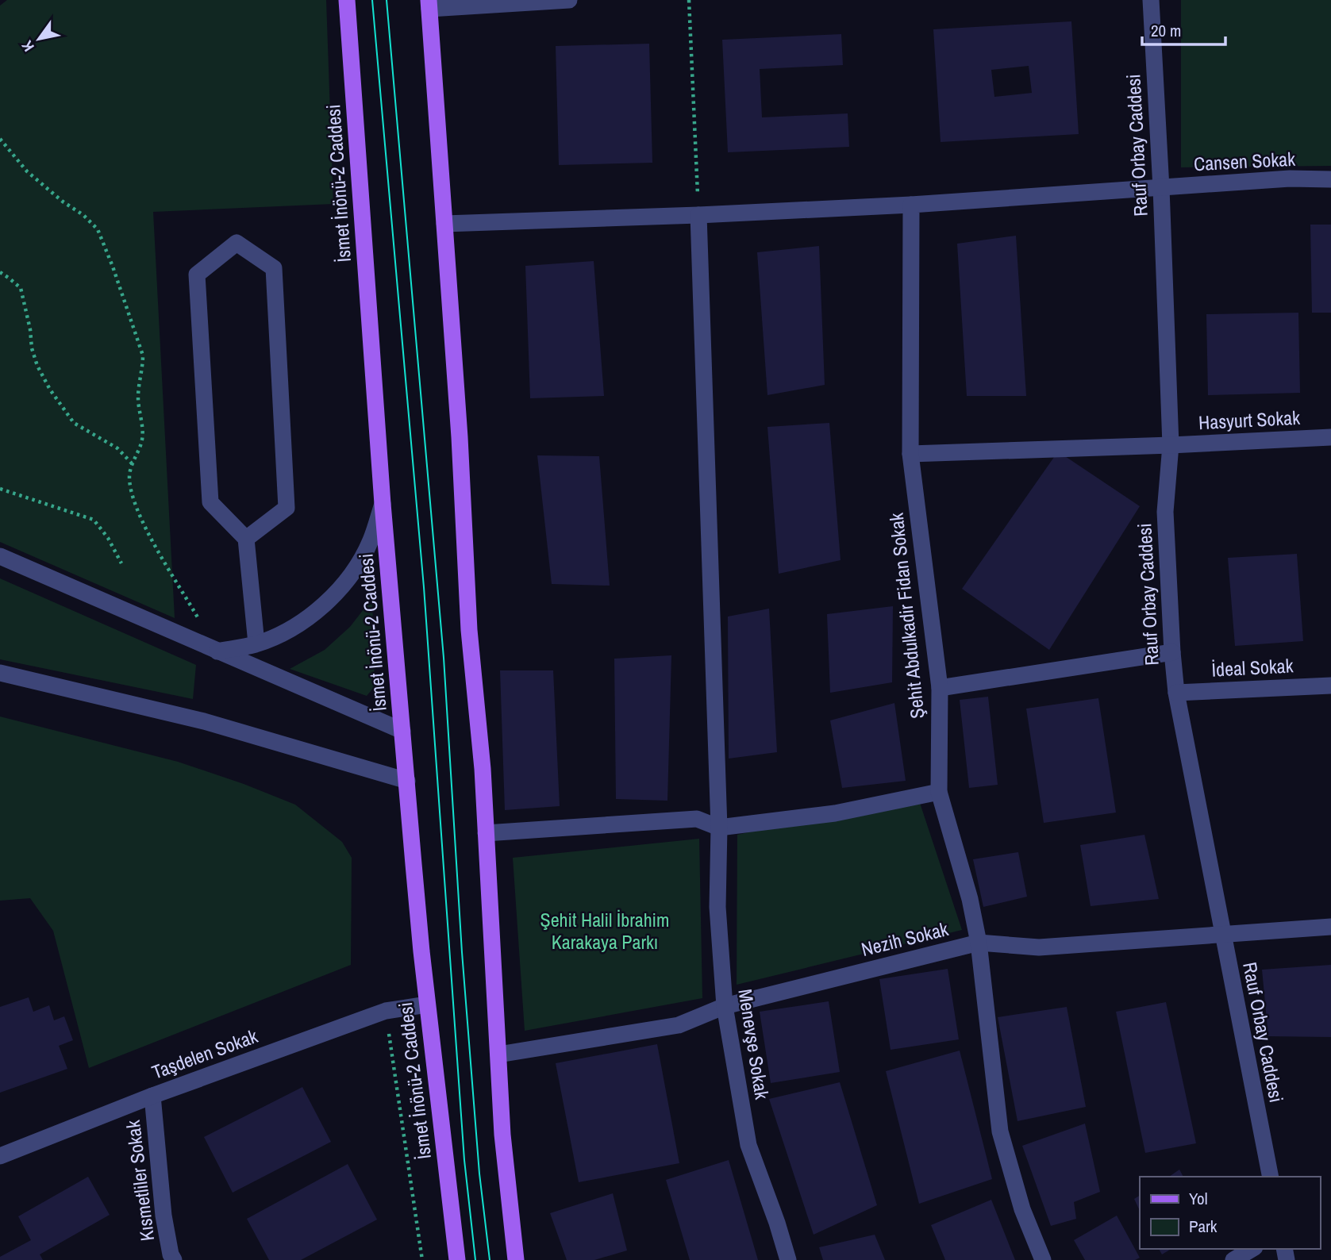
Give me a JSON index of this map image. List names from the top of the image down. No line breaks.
{"streets":{"main road":["İsmet İnönü-2 Caddesi"],"street":["Rauf Orbay Caddesi","Cansen Sokak","Hasyurt Sokak","Şehit Abdulkadir Fidan Sokak","İdeal Sokak","Nezih Sokak","Menevşe Sokak","Taşdelen Sokak","Kısmetliler Sokak"]},"crossings":[["Rauf Orbay Caddesi","Cansen Sokak"],["Rauf Orbay Caddesi","Hasyurt Sokak"],["Rauf Orbay Caddesi","İdeal Sokak"],["Rauf Orbay Caddesi","Nezih Sokak"],["İsmet İnönü-2 Caddesi","Taşdelen Sokak"],["Hasyurt Sokak","Şehit Abdulkadir Fidan Sokak"],["Şehit Abdulkadir Fidan Sokak","Nezih Sokak"],["Nezih Sokak","Menevşe Sokak"],["Taşdelen Sokak","Kısmetliler Sokak"]],"parks":["Şehit Halil İbrahim Karakaya Parkı"],"legend":["Yol","Park"],"scale_bar":"20 m","north":"bottom left"}
